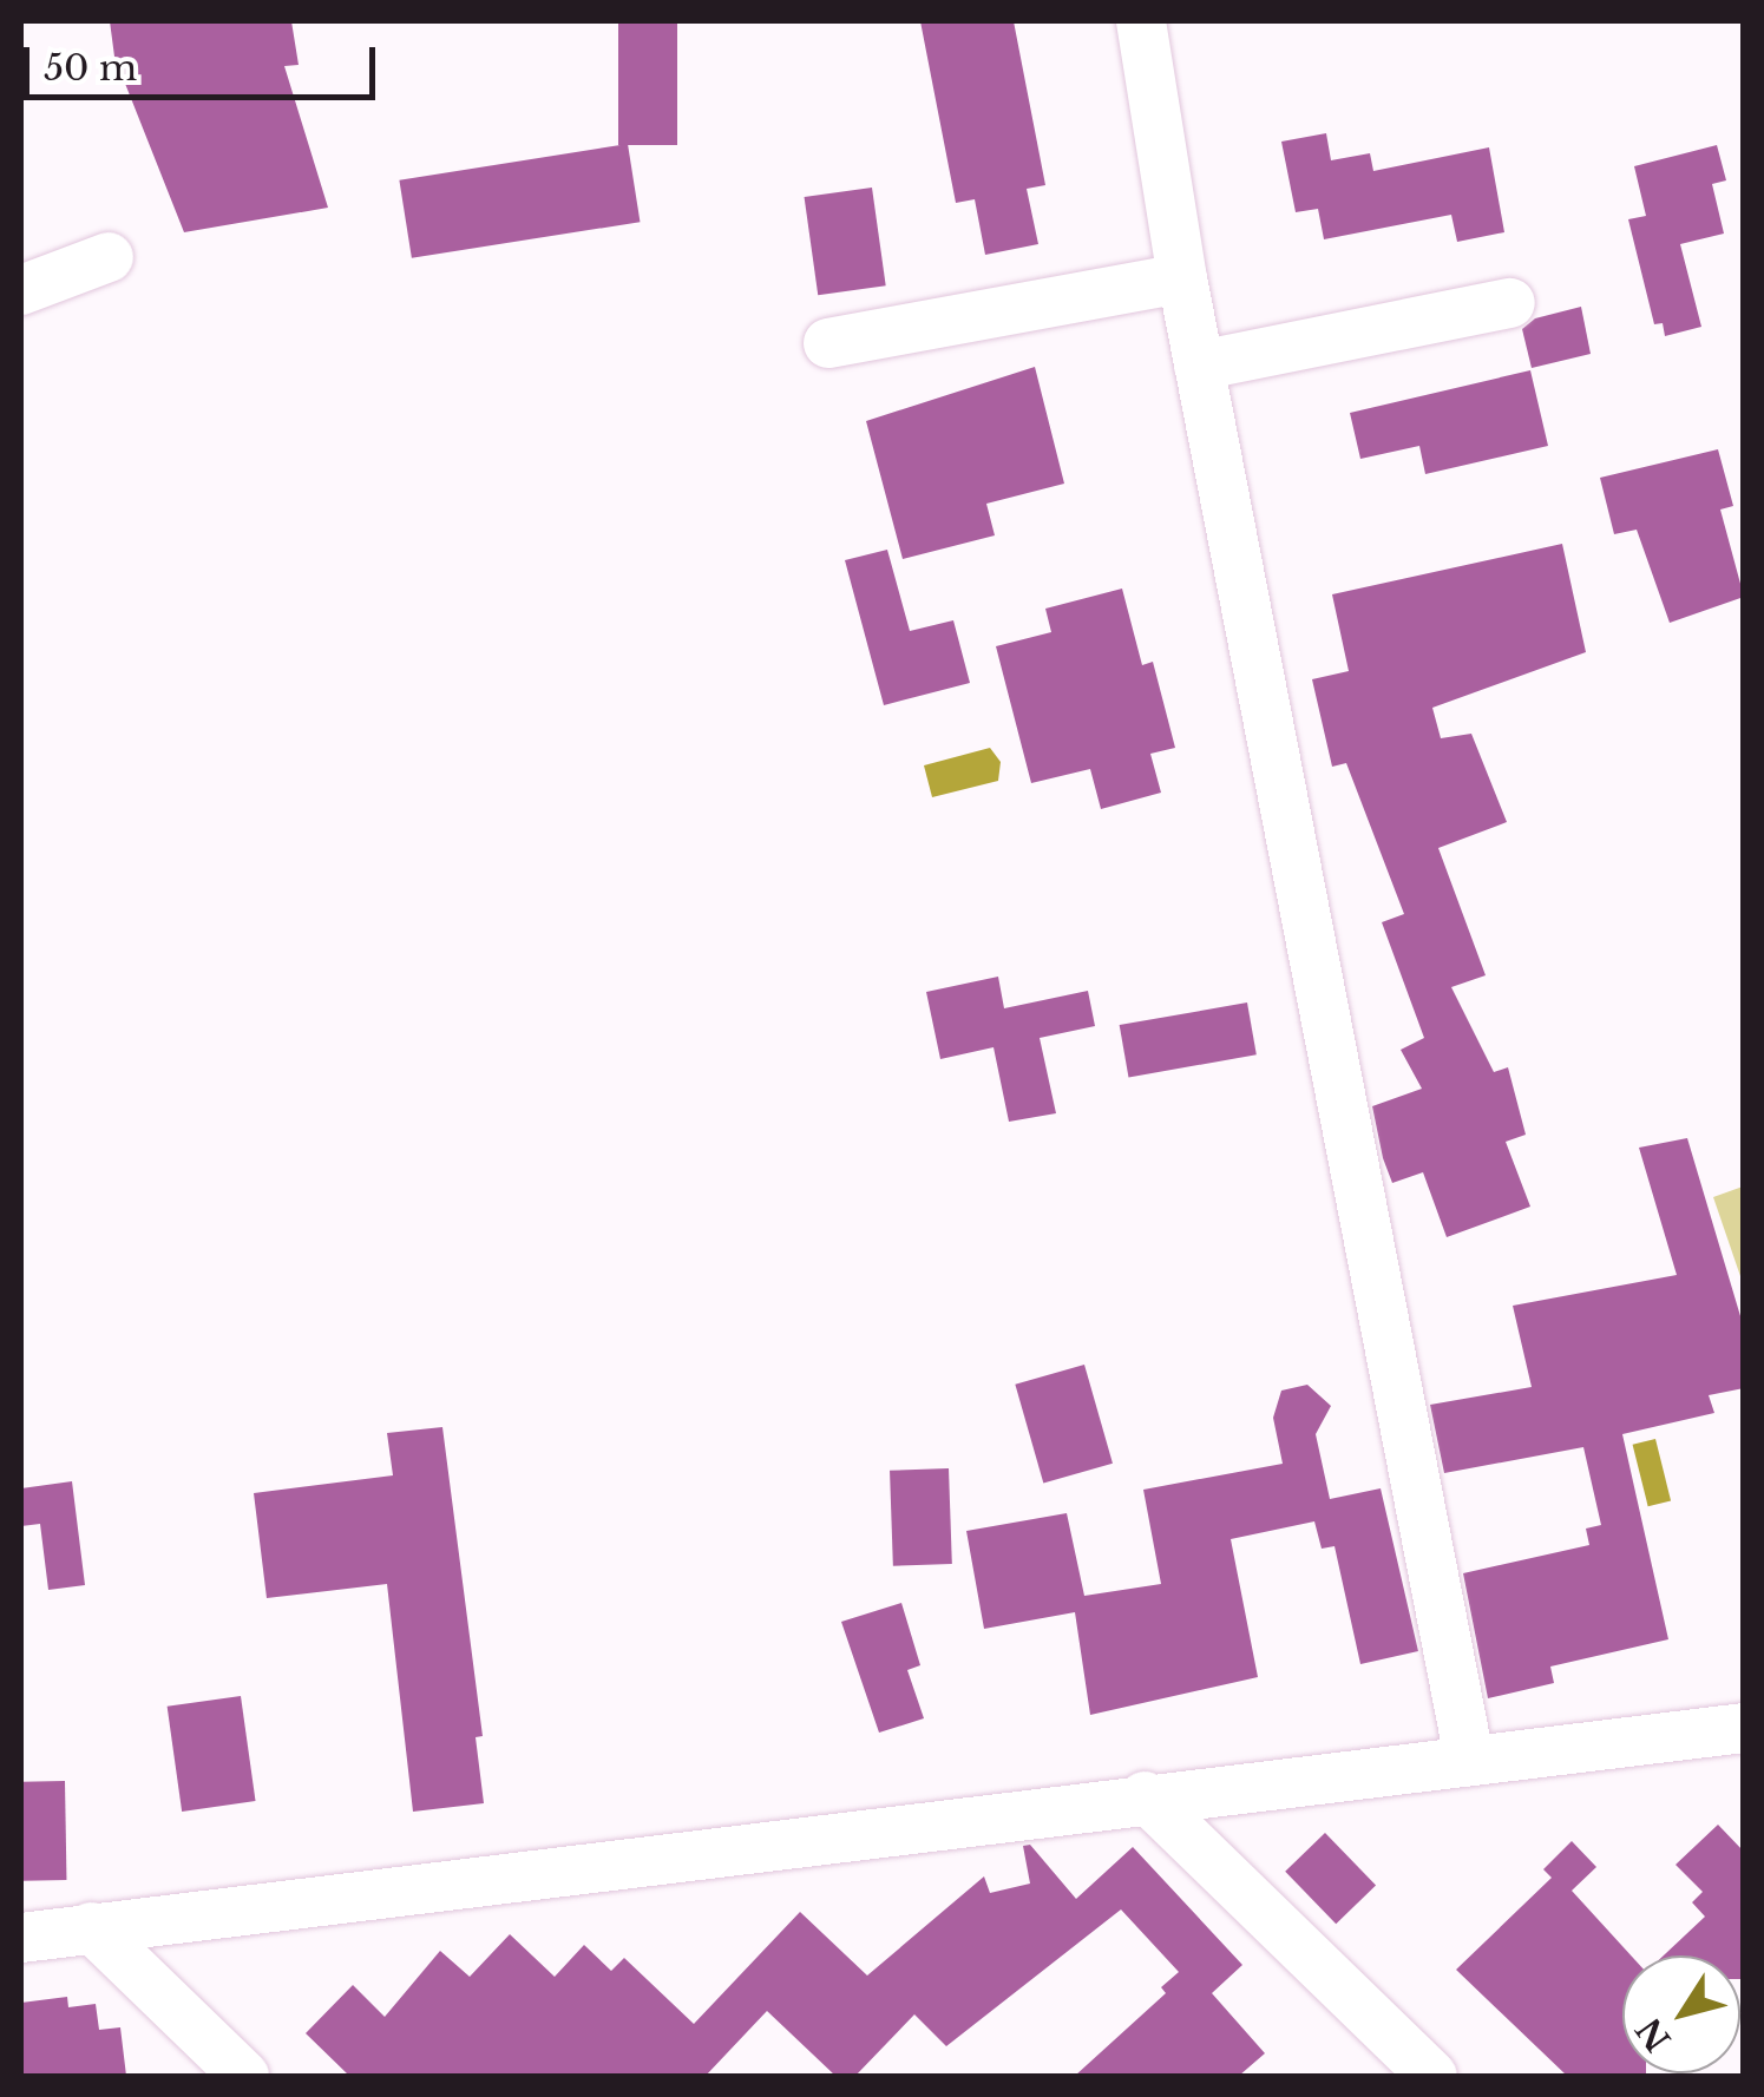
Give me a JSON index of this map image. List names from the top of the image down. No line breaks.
{"scale_bar":"50 m","north":"bottom left"}
